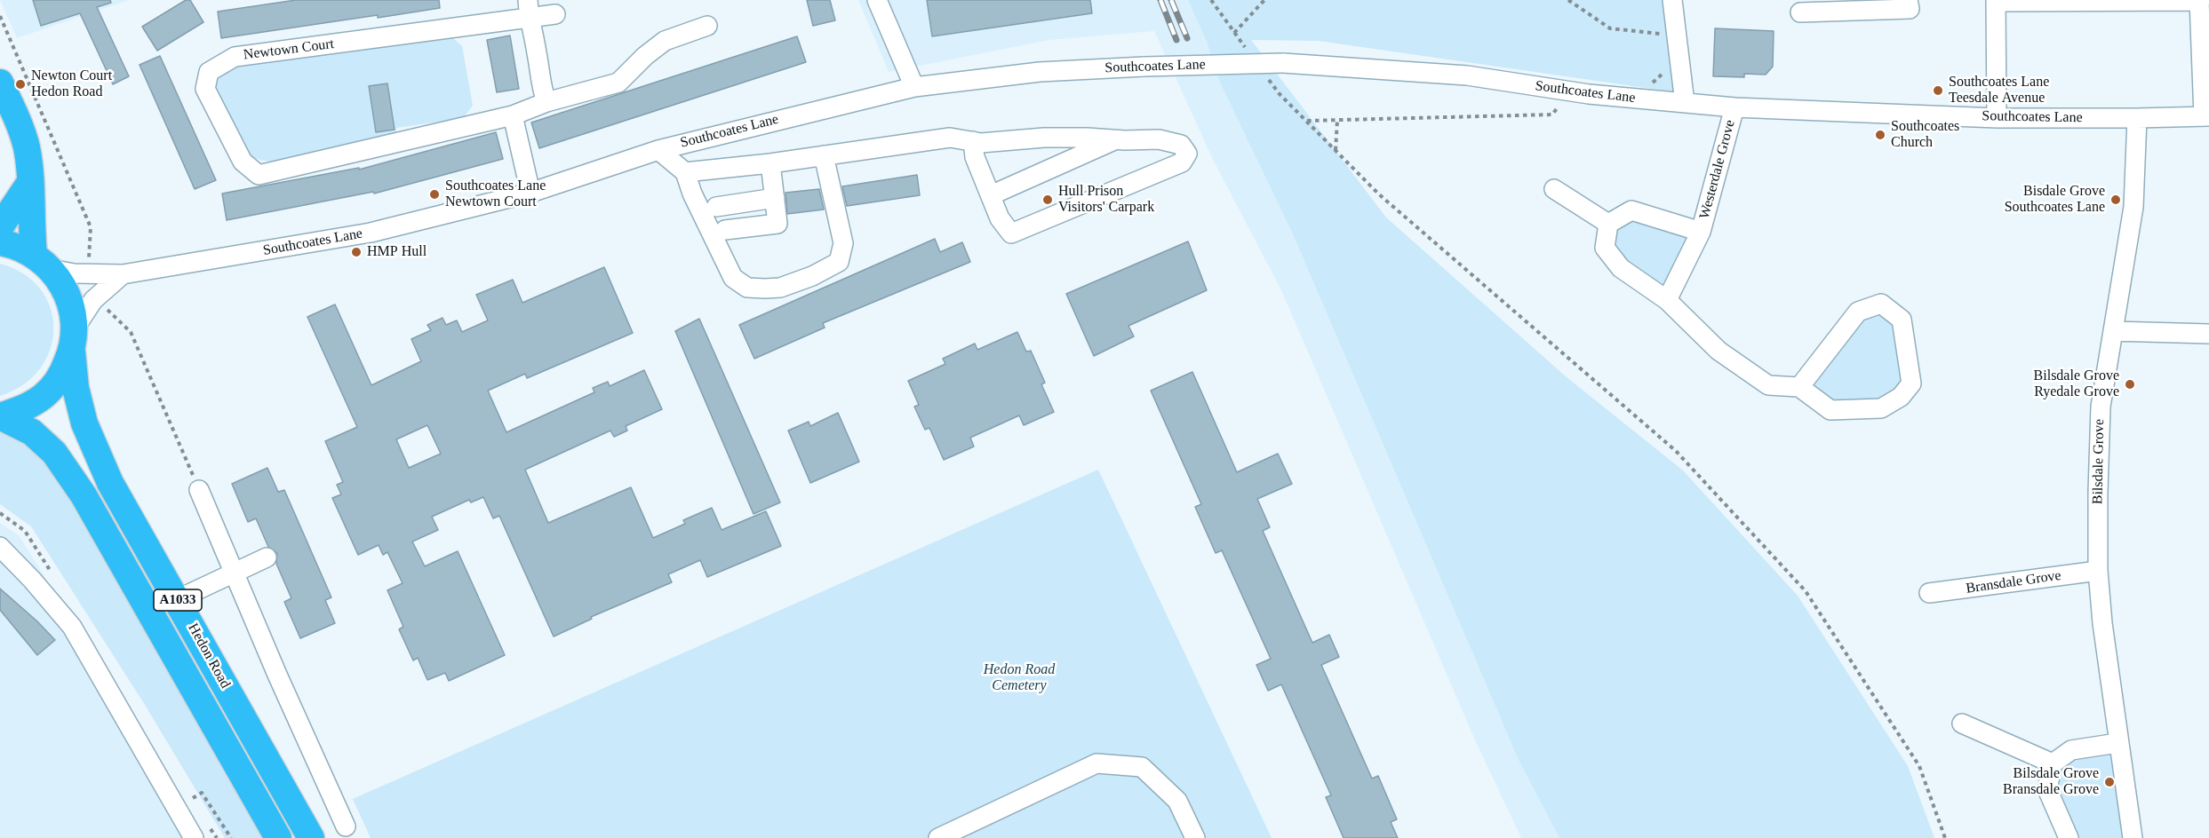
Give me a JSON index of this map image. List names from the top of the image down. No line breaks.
{"streets":{"highway":["A1033","Hedon Road"],"street":["Newtown Court","Southcoates Lane","Westerdale Grove","Bilsdale Grove","Bransdale Grove"]},"crossings":[["Southcoates Lane","Westerdale Grove"],["Southcoates Lane","Bilsdale Grove"],["Southcoates Lane","A1033"],["Bilsdale Grove","Bransdale Grove"],["A1033","Hedon Road"]],"parks":["Hedon Road Cemetery"],"places":["Newton Court Hedon Road","Southcoates Lane Teesdale Avenue","Southcoates Church","Southcoates Lane Newtown Court","Hull Prison Visitors' Carpark","Bisdale Grove Southcoates Lane","HMP Hull","Bilsdale Grove Ryedale Grove","Bilsdale Grove Bransdale Grove"]}
